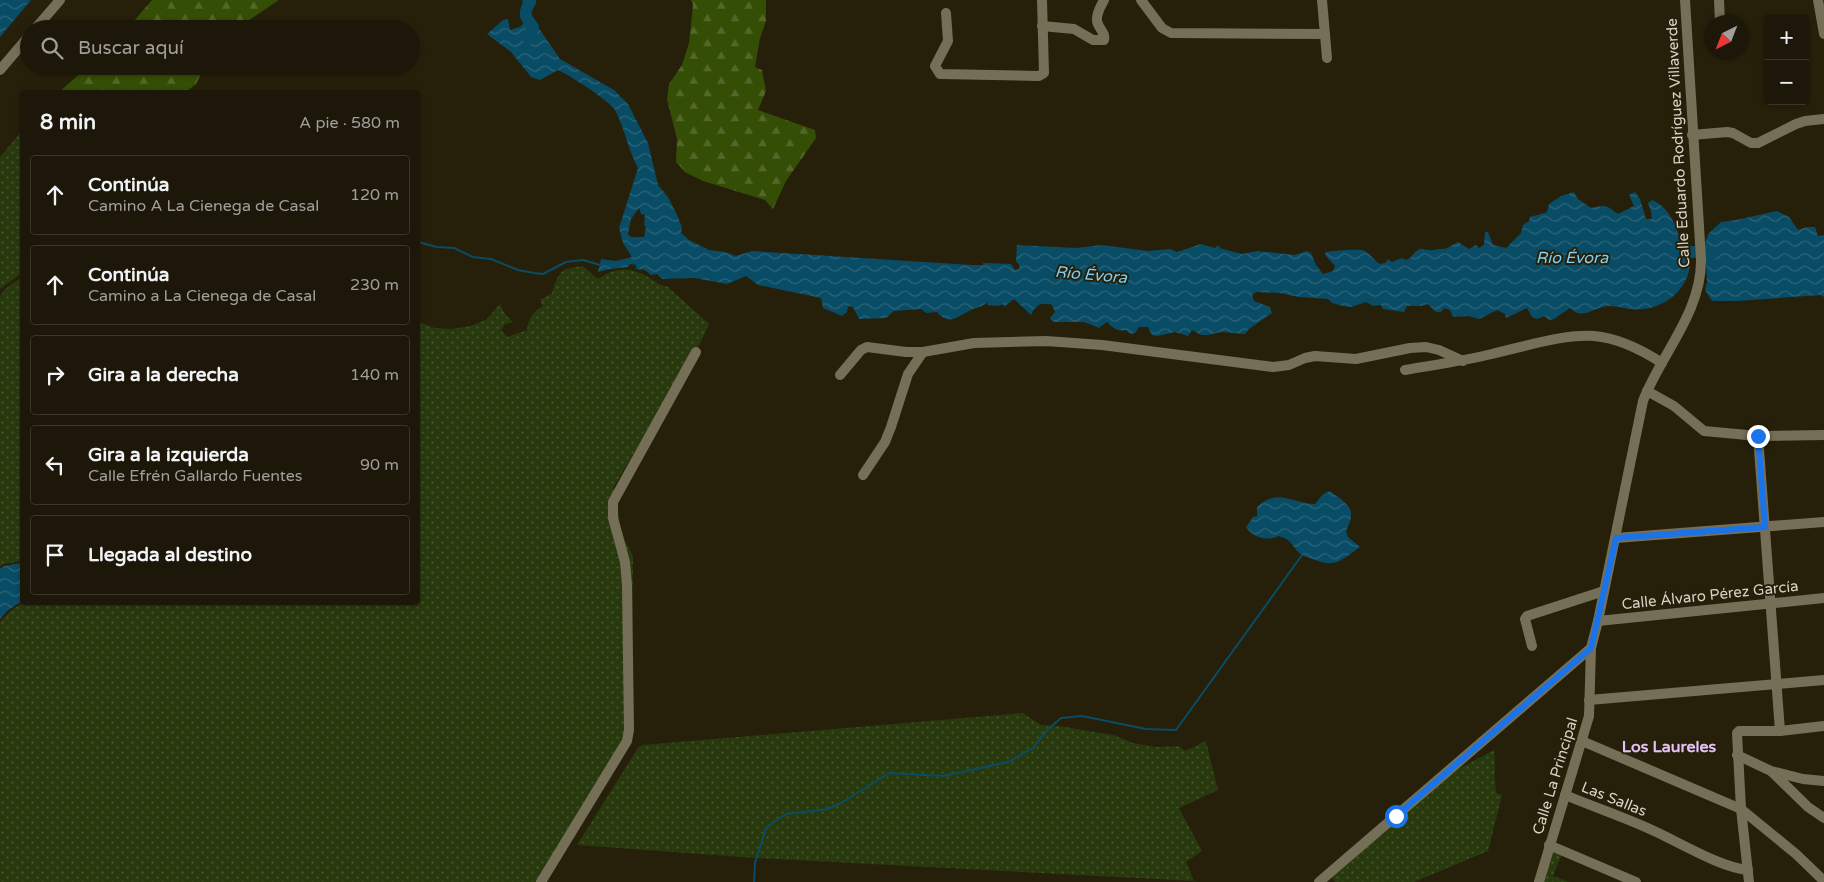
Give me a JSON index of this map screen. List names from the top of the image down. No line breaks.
{"streets":{"street":["Calle Eduardo Rodríguez Villaverde","Calle Álvaro Pérez García","Calle La Principal","Las Sallas"]},"crossings":[["Calle Eduardo Rodríguez Villaverde","Calle La Principal"],["Calle Álvaro Pérez García","Calle La Principal"],["Calle La Principal","Las Sallas"]],"districts":["Los Laureles"],"water":["Río Évora"],"north":"bottom left","page":{"map_buttons":["+","−"],"search":"Buscar aquí","heading":["8 min","A pie · 580 m"],"list":[["Continúa","Camino A La Cienega de Casal","120 m"],["Continúa","Camino a La Cienega de Casal","230 m"],["Gira a la derecha","140 m"],["Gira a la izquierda","Calle Efrén Gallardo Fuentes","90 m"],"Llegada al destino"]}}
